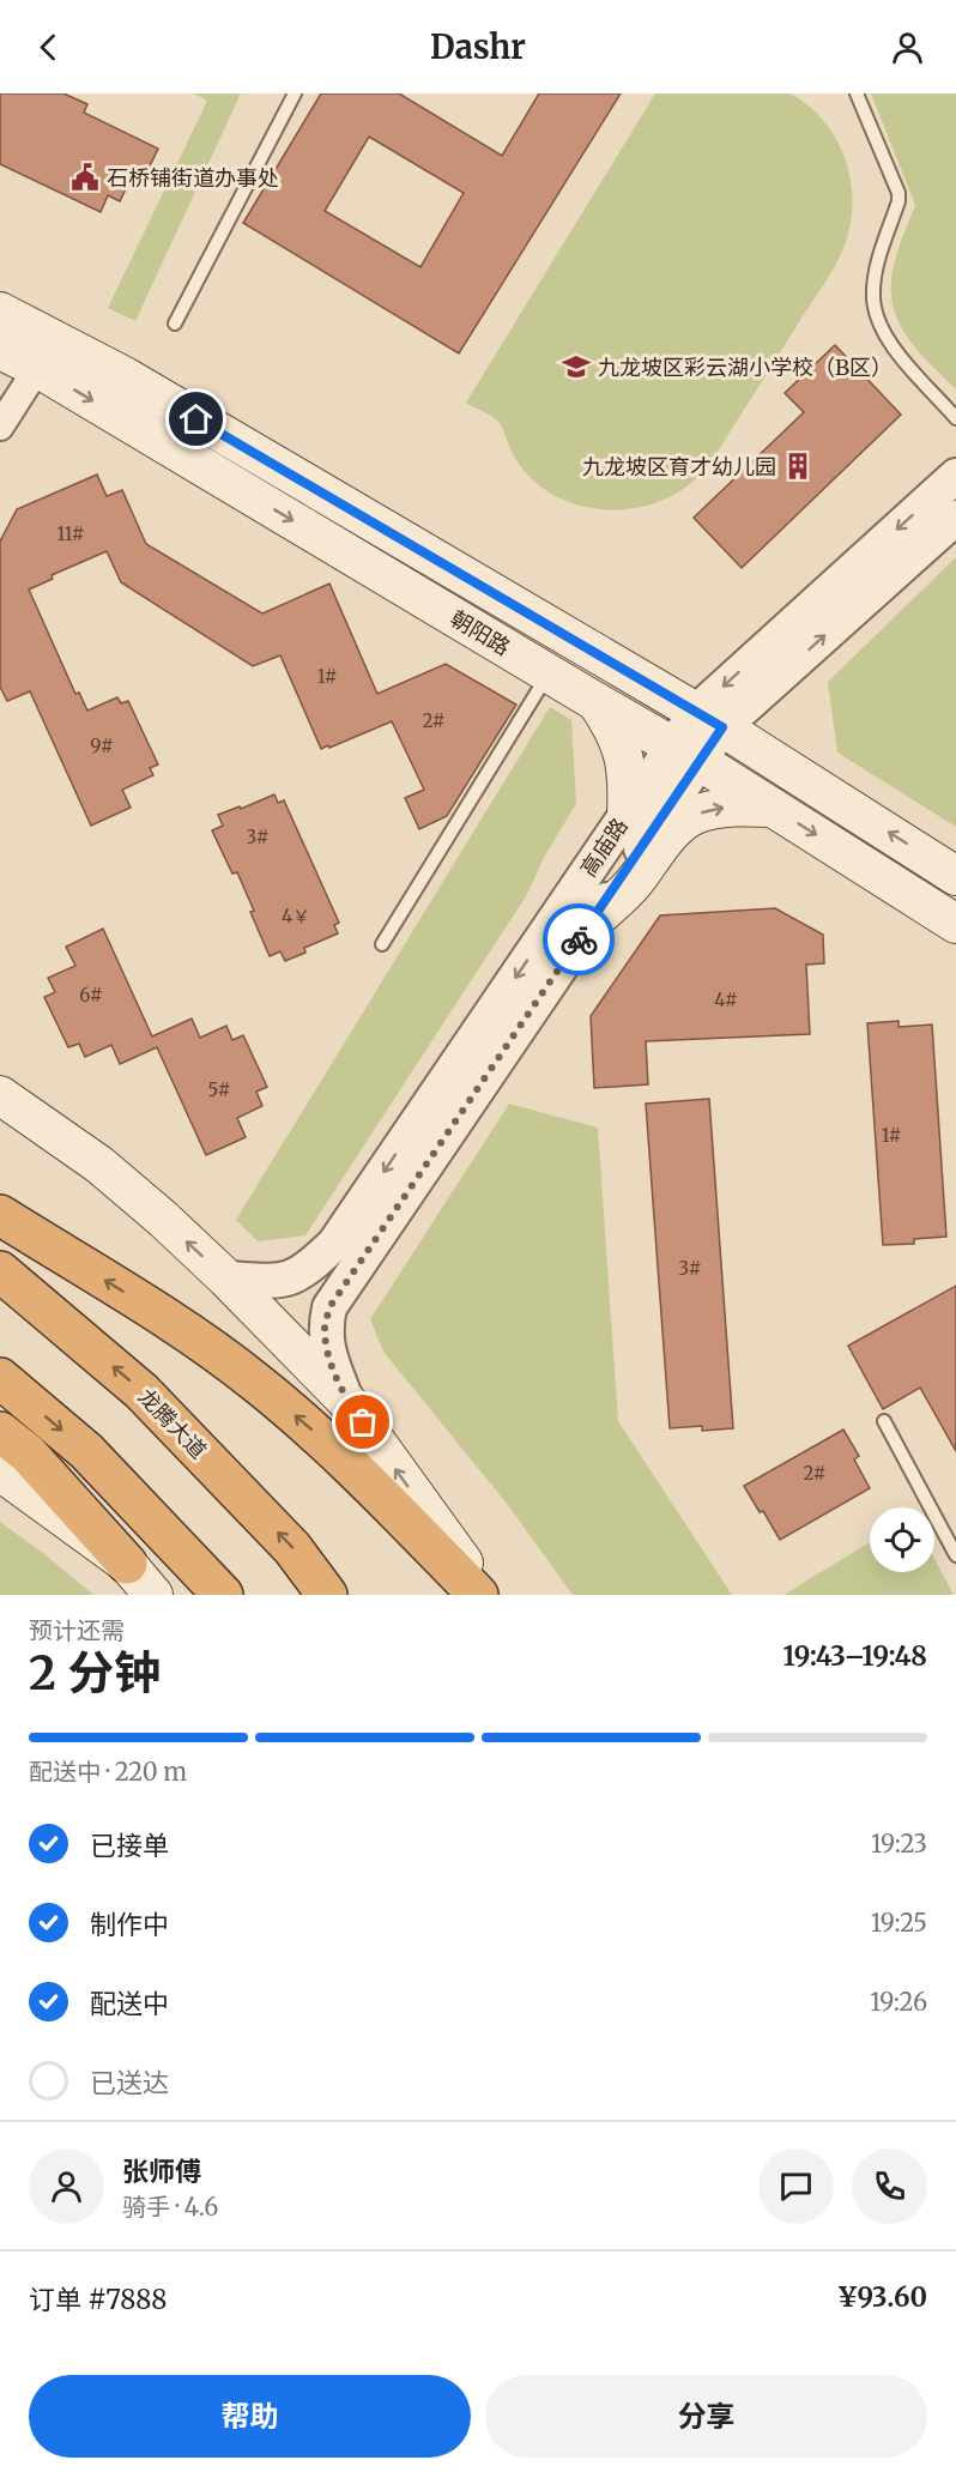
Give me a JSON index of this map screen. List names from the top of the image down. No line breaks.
{"streets":{"highway":["龙腾大道"],"main road":["朝阳路"],"street":["高庙路"]},"crossings":[["朝阳路","高庙路"]],"places":{"public building":["石桥铺街道办事处"],"school or university":["九龙坡区彩云湖小学校（B区）"],"building":["九龙坡区育才幼儿园"]},"house_numbers":["11#","1#","2#","9#","3#","4￥","6#","4#","5#","1#","3#","2#"],"page":{"header":"Dashr","heading":["2 分钟","预计还需","19:43–19:48"],"panel":["张师傅","骑手 · 4.6","订单 #7888","¥93.60"],"bar":"配送中 · 220 m","list":[["已接单","19:23"],["制作中","19:25"],["配送中","19:26"],"已送达"],"buttons":["帮助","分享"]}}
